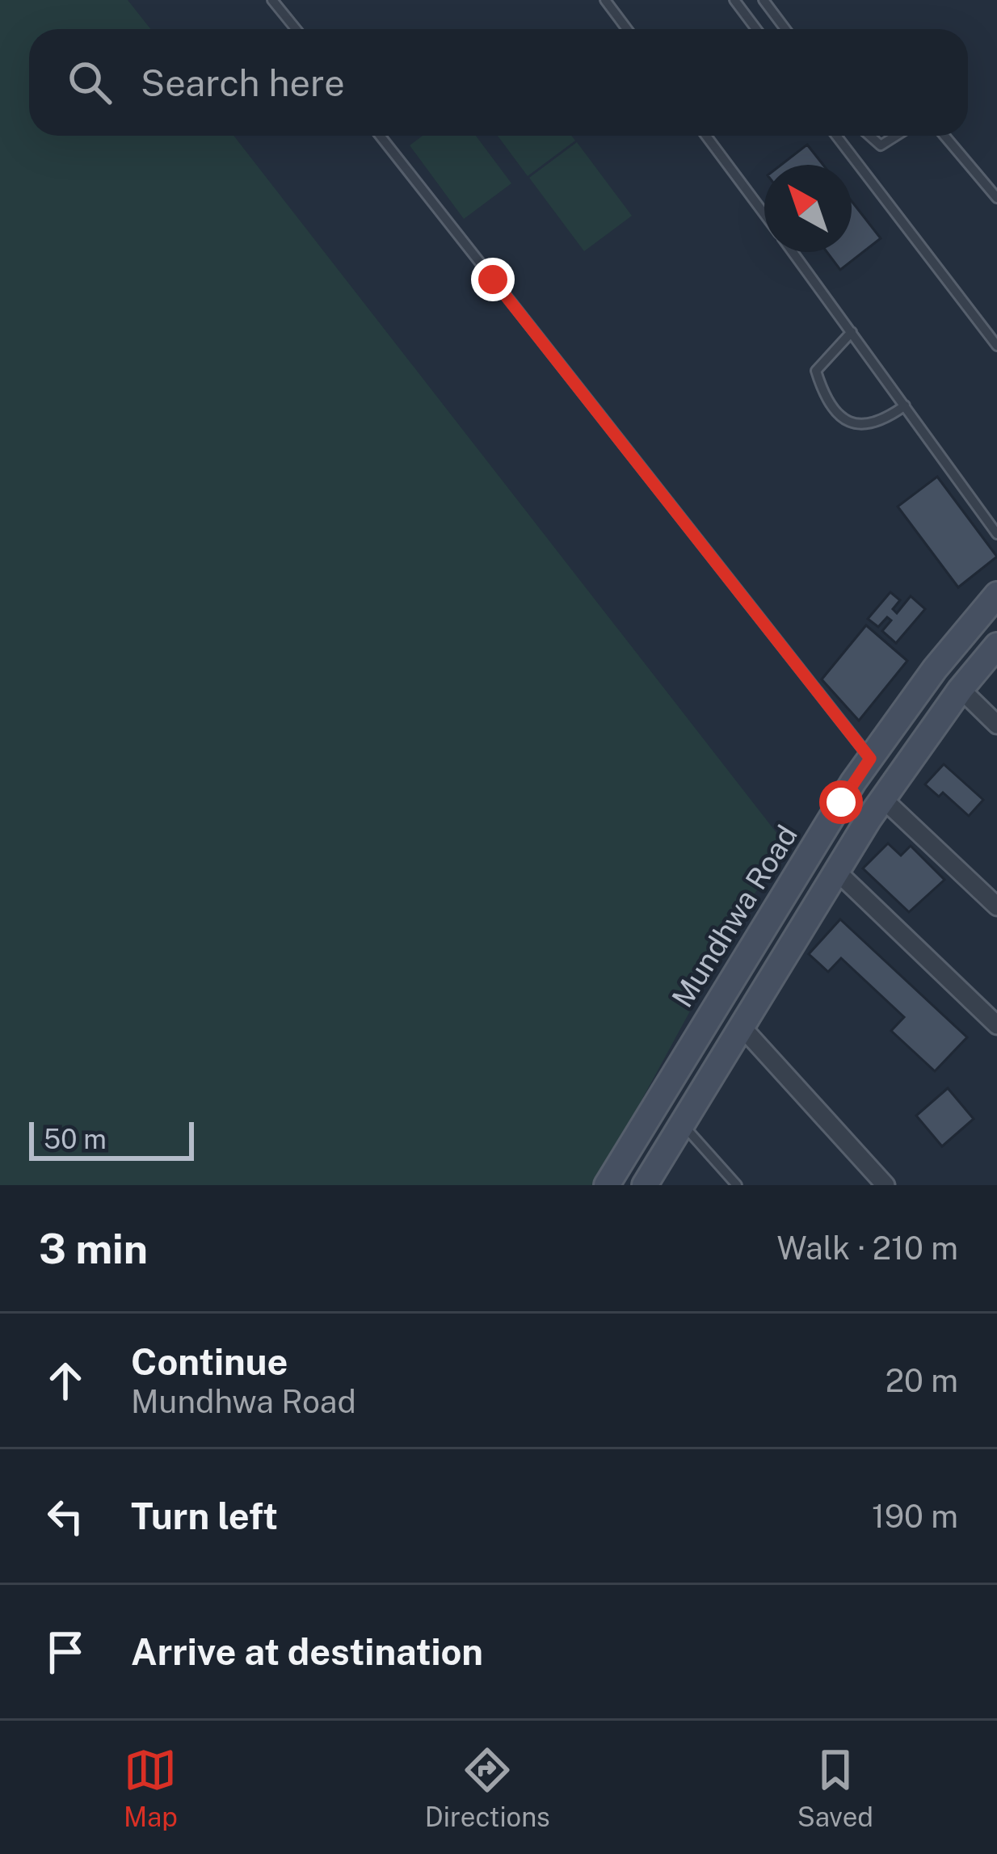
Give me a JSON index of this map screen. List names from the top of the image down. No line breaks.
{"streets":{"main road":["Mundhwa Road"]},"scale_bar":"50 m","north":"top left","page":{"search":"Search here","scale":"50 m","heading":["3 min","Walk · 210 m"],"list":[["Continue","Mundhwa Road","20 m"],["Turn left","190 m"],"Arrive at destination"],"nav":["Map","Directions","Saved"]}}
